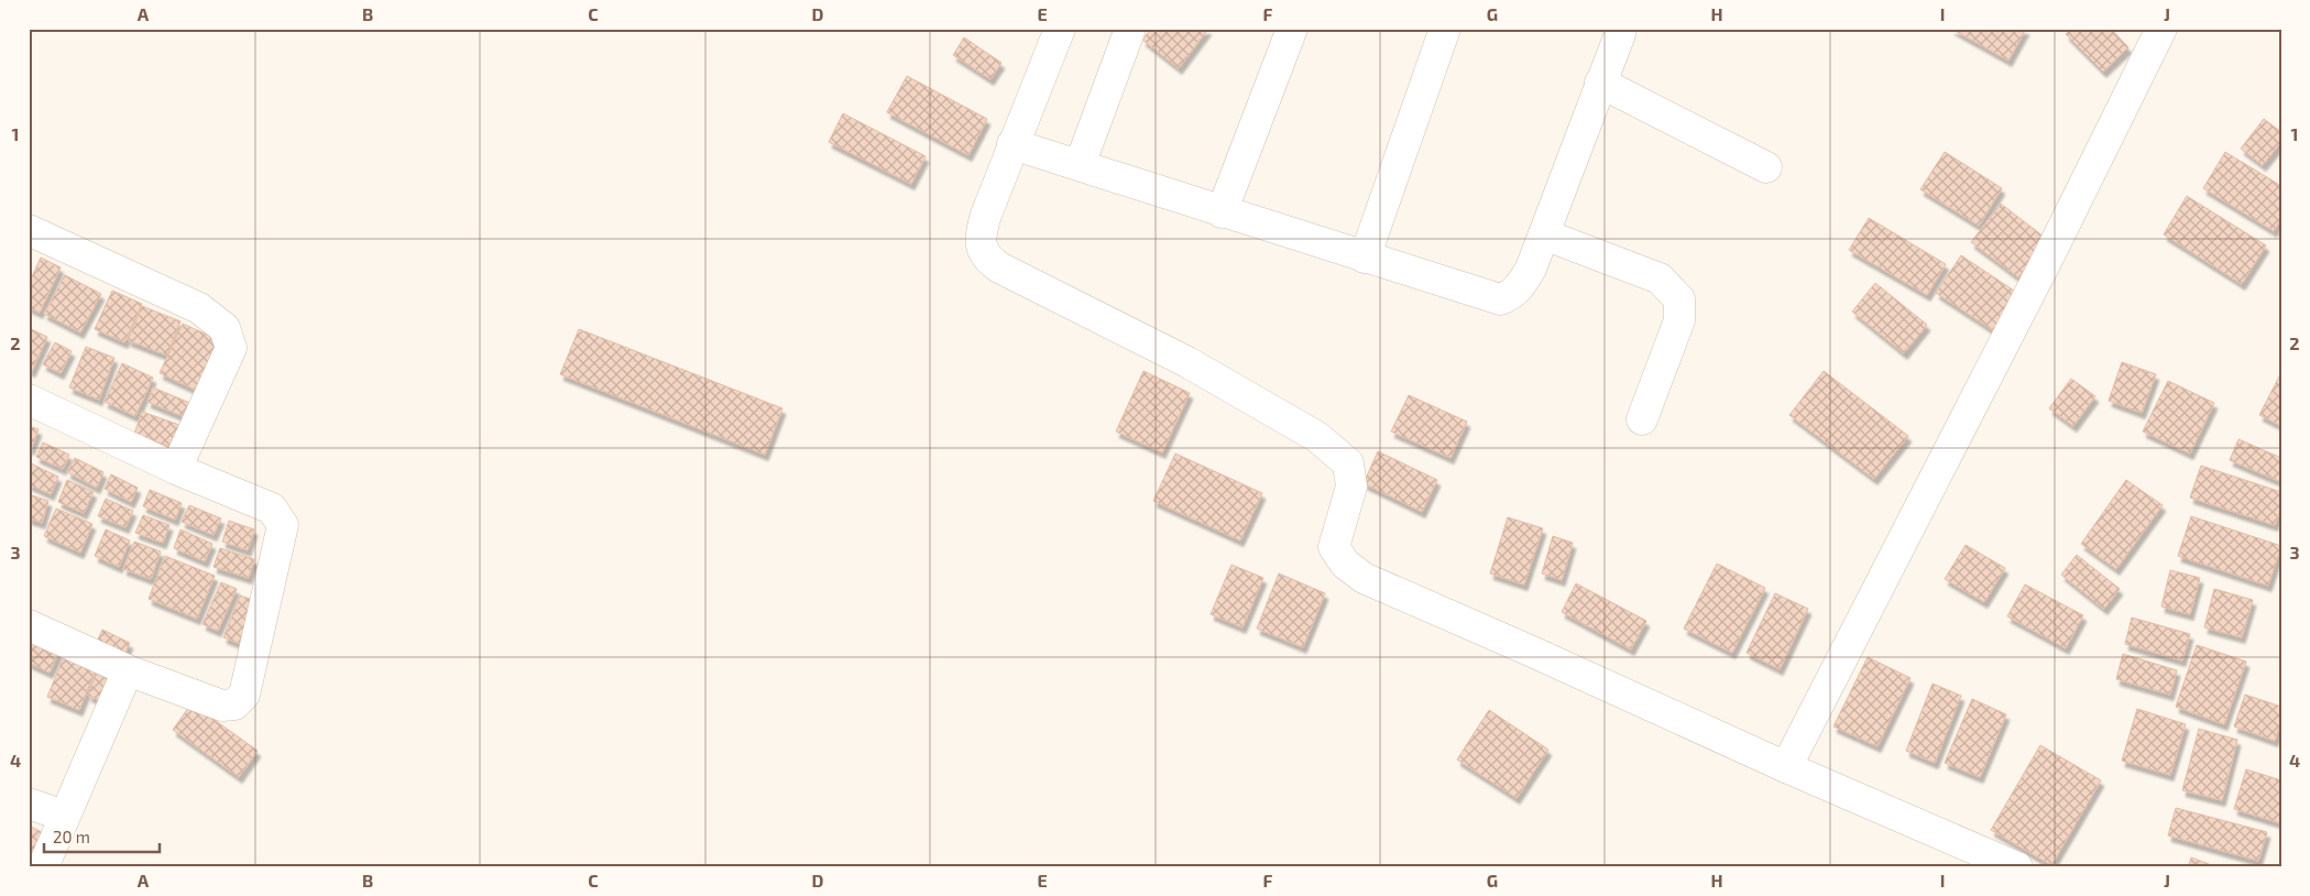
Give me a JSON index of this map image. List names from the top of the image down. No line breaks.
{"scale_bar":"20 m","grid":{"columns":["A","B","C","D","E","F","G","H","I","J"],"rows":["1","2","3","4"]}}
